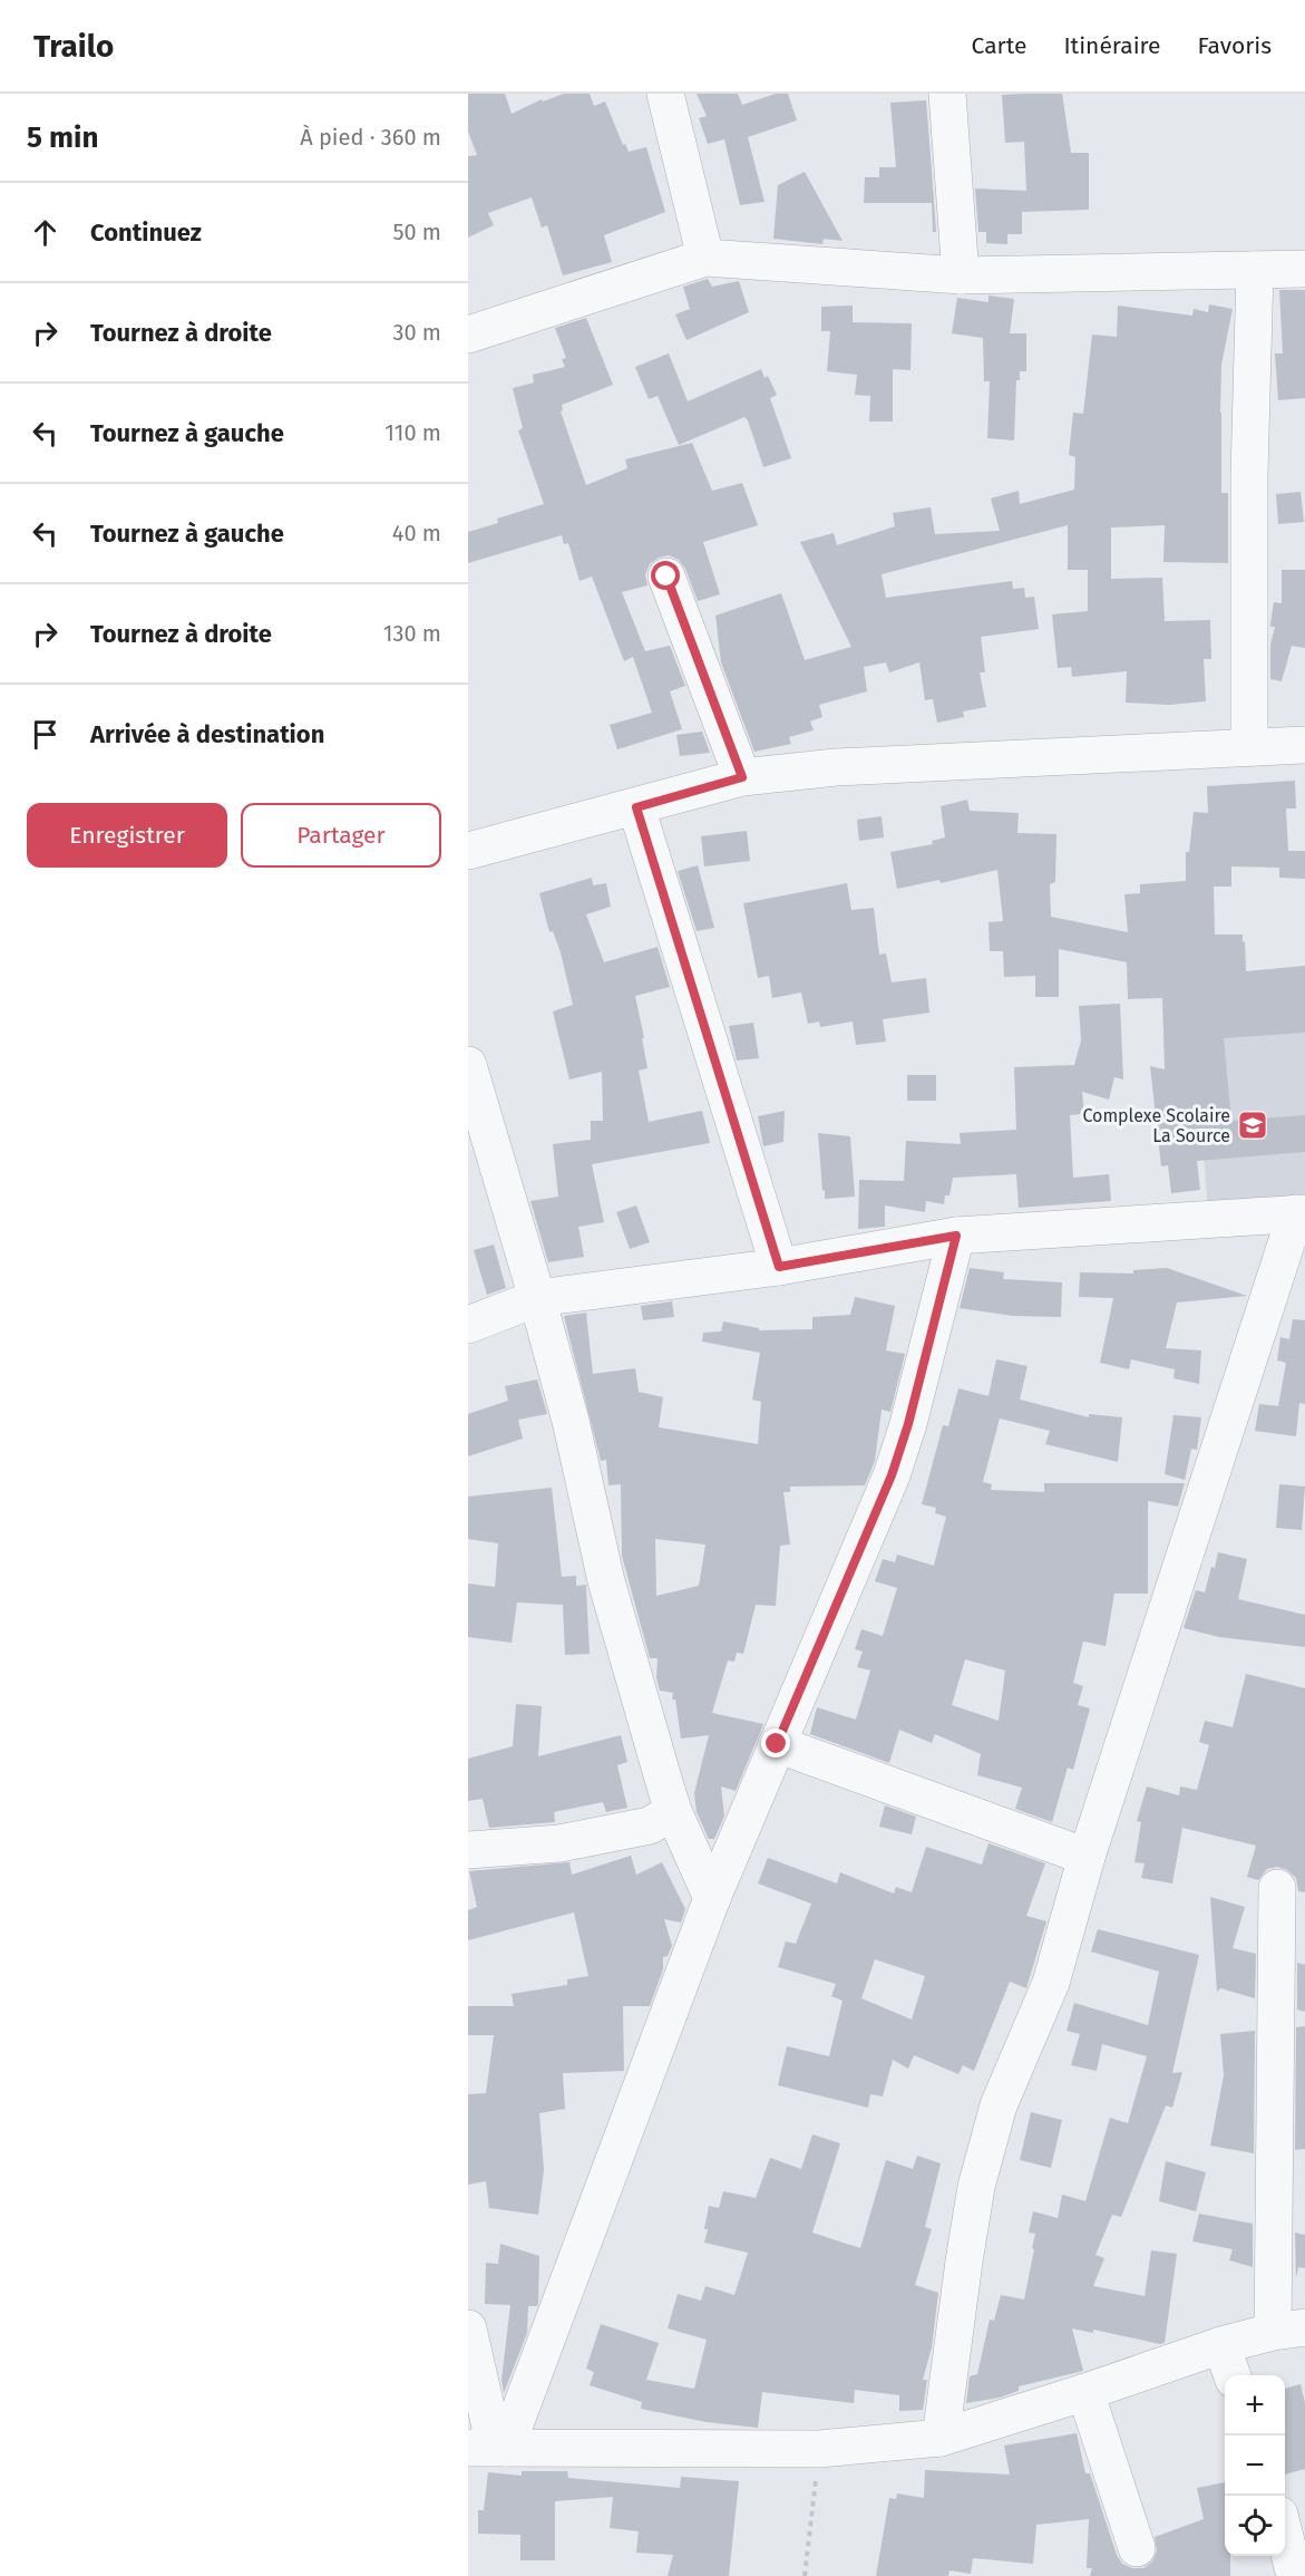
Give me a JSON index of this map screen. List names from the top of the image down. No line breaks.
{"places":{"school or university":["Complexe Scolaire La Source"]},"page":{"header":"Trailo","nav":["Carte","Itinéraire","Favoris"],"heading":["5 min","À pied · 360 m"],"list":[["Continuez","50 m"],["Tournez à droite","30 m"],["Tournez à gauche","110 m"],["Tournez à gauche","40 m"],["Tournez à droite","130 m"],"Arrivée à destination"],"buttons":["Enregistrer","Partager"],"map_buttons":["+","−"]}}
